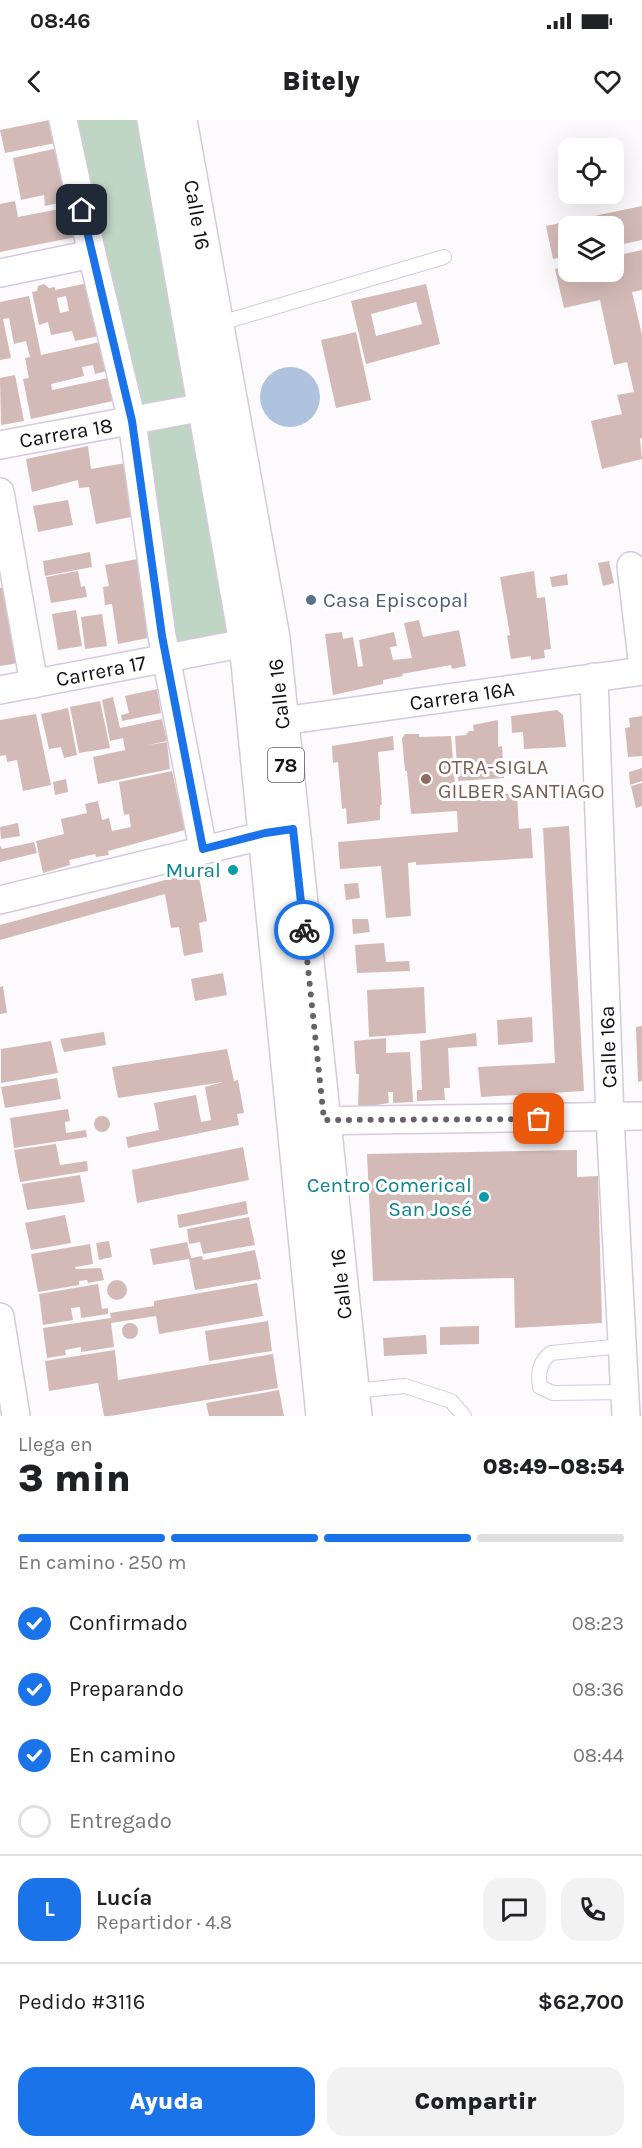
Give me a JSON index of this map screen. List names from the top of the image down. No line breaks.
{"streets":{"highway":["Calle 16","78"],"street":["Carrera 18","Carrera 17","Carrera 16A","Calle 16a"]},"crossings":[["Calle 16","Carrera 18"],["Calle 16","Carrera 17"],["Calle 16","Carrera 16A"],["Carrera 16A","Calle 16a"]],"places":["Casa Episcopal","OTRA-SIGLA GILBER SANTIAGO","Mural","Centro Comerical San José"],"page":{"status":"08:46","header":"Bitely","heading":["3 min","Llega en","08:49–08:54"],"panel":["Lucía","Repartidor · 4.8","Pedido #3116","$62,700"],"bar":"En camino · 250 m","list":[["Confirmado","08:23"],["Preparando","08:36"],["En camino","08:44"],"Entregado"],"round":"L","buttons":["Ayuda","Compartir"]}}
